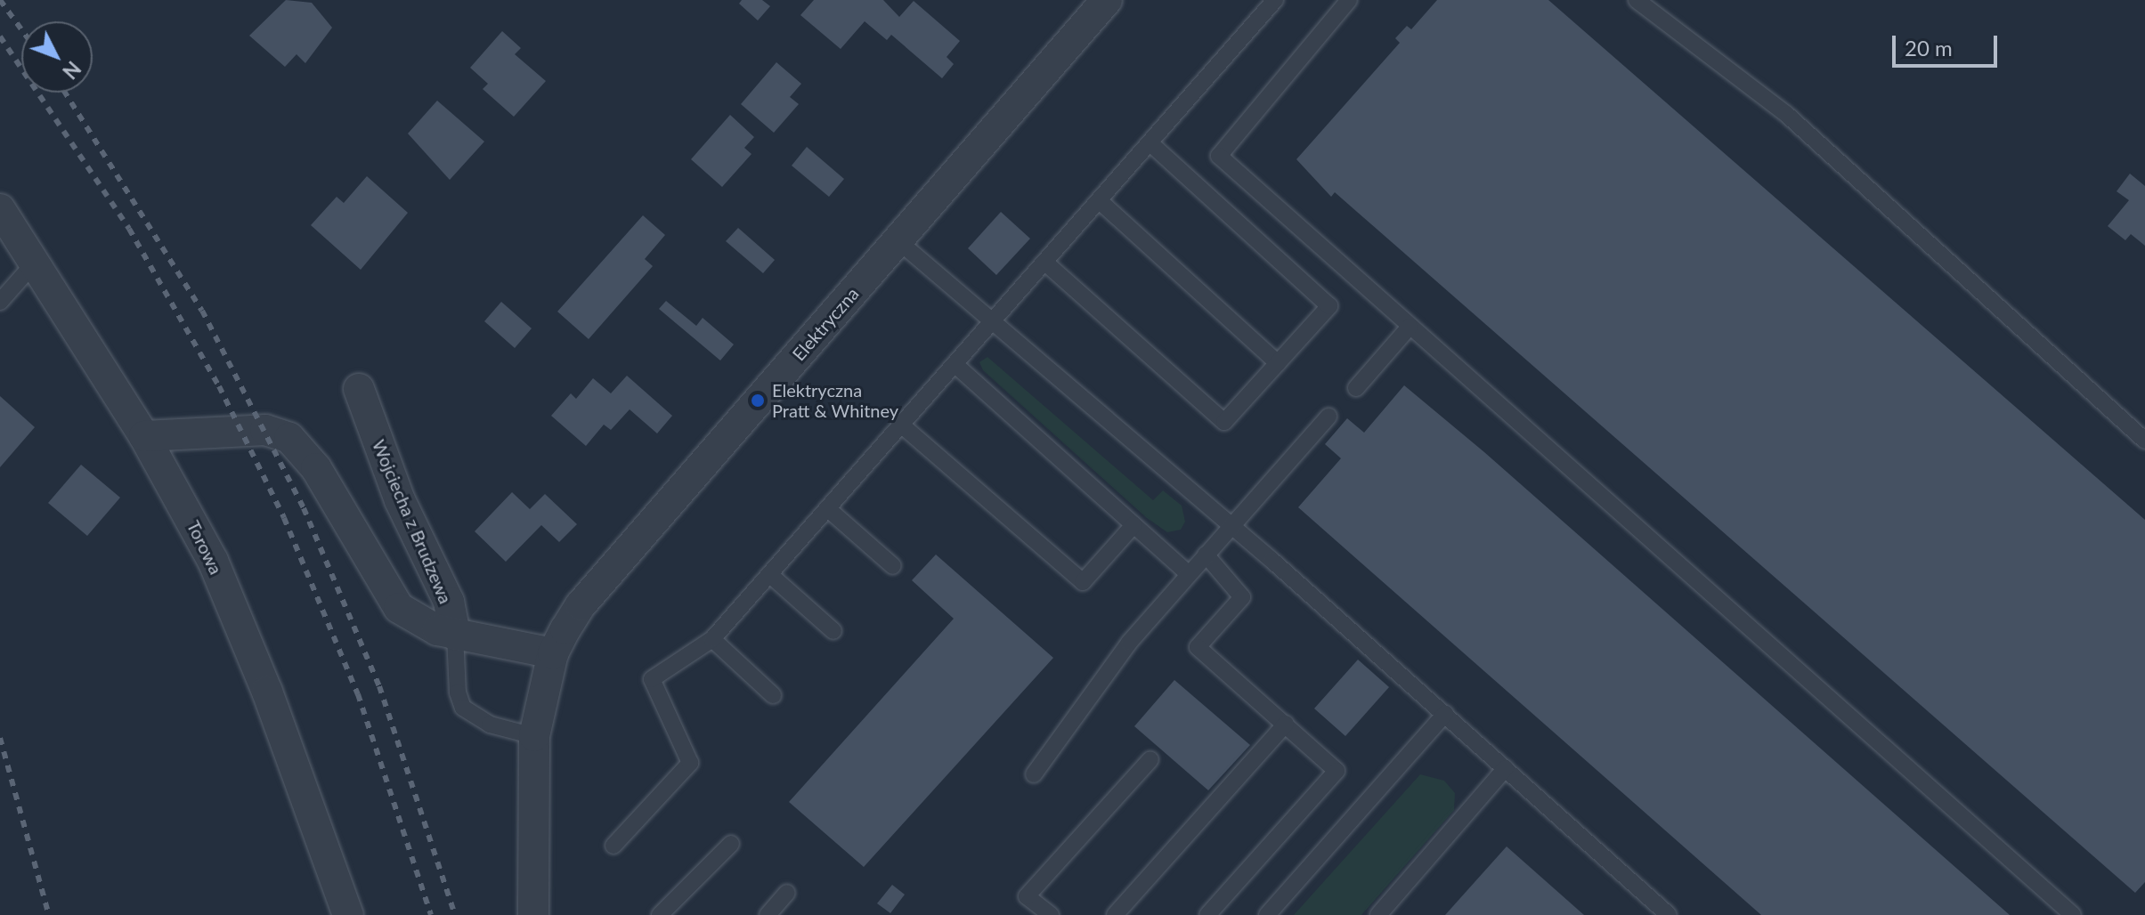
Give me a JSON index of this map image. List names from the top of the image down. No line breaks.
{"streets":{"street":["Elektryczna","Wojciecha z Brudzewa","Torowa"]},"places":["Elektryczna Pratt & Whitney"],"scale_bar":"20 m","north":"bottom right"}
